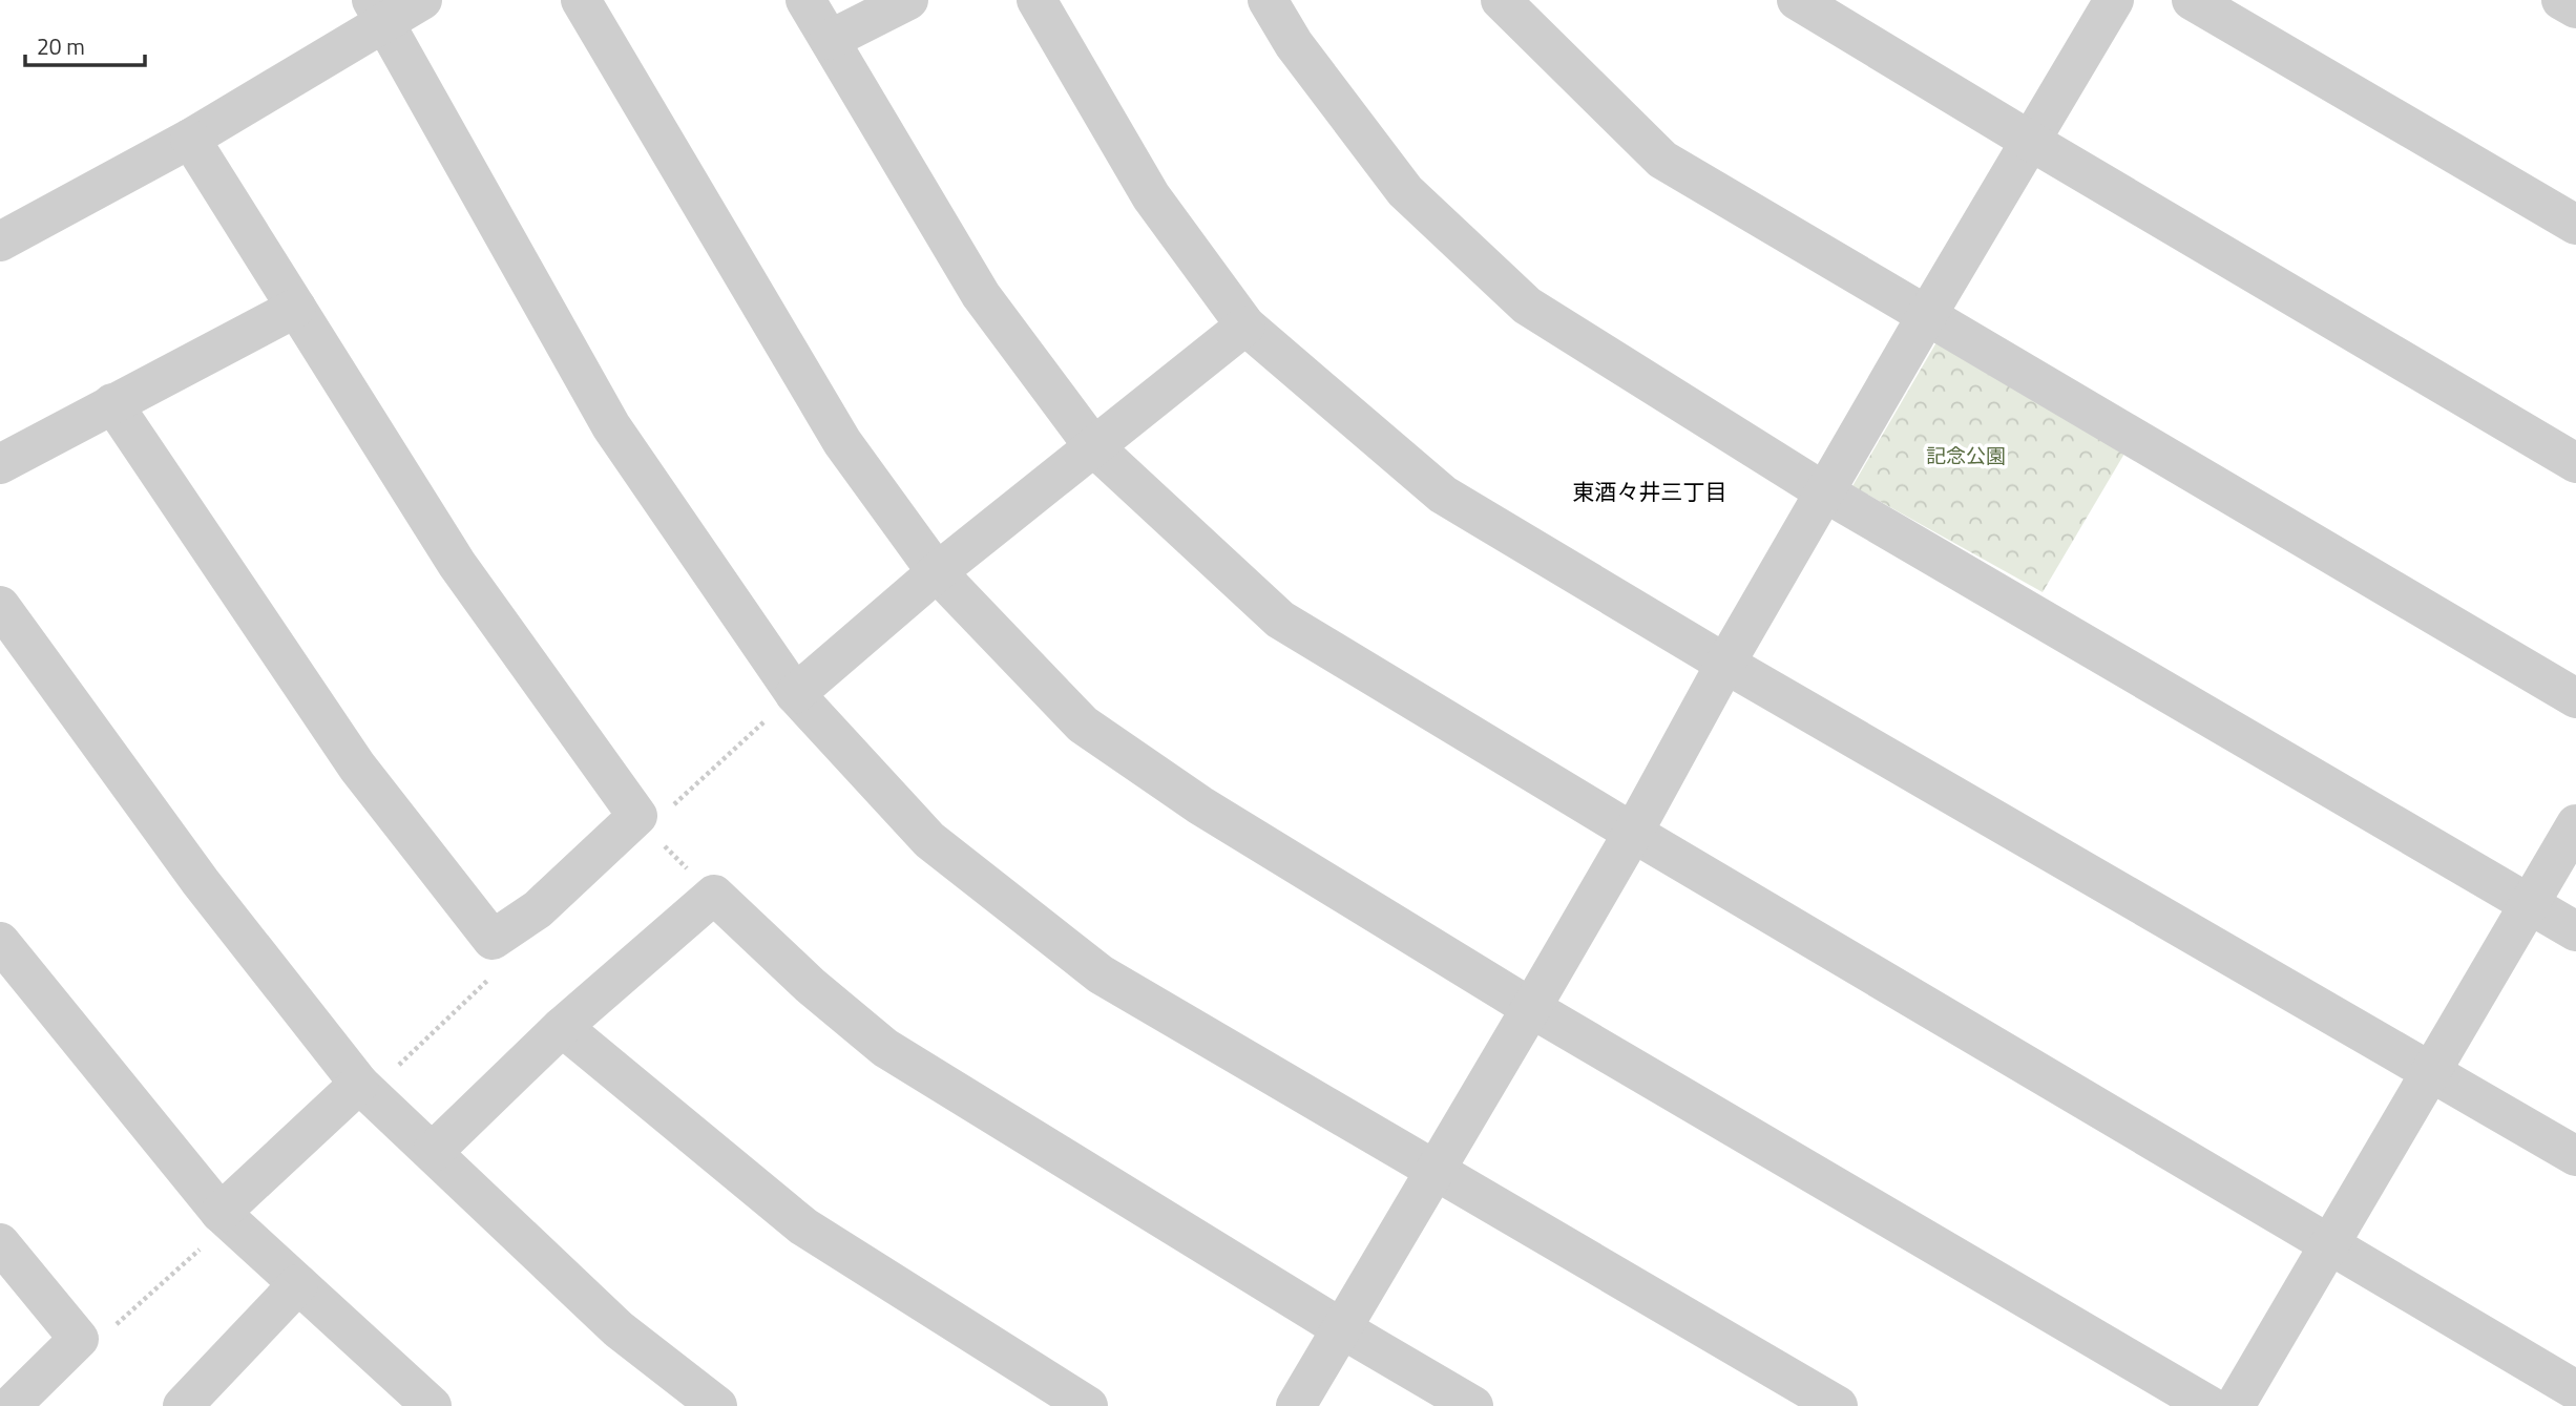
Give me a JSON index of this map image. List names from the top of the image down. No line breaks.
{"districts":["東酒々井三丁目"],"parks":["記念公園"],"scale_bar":"20 m"}
